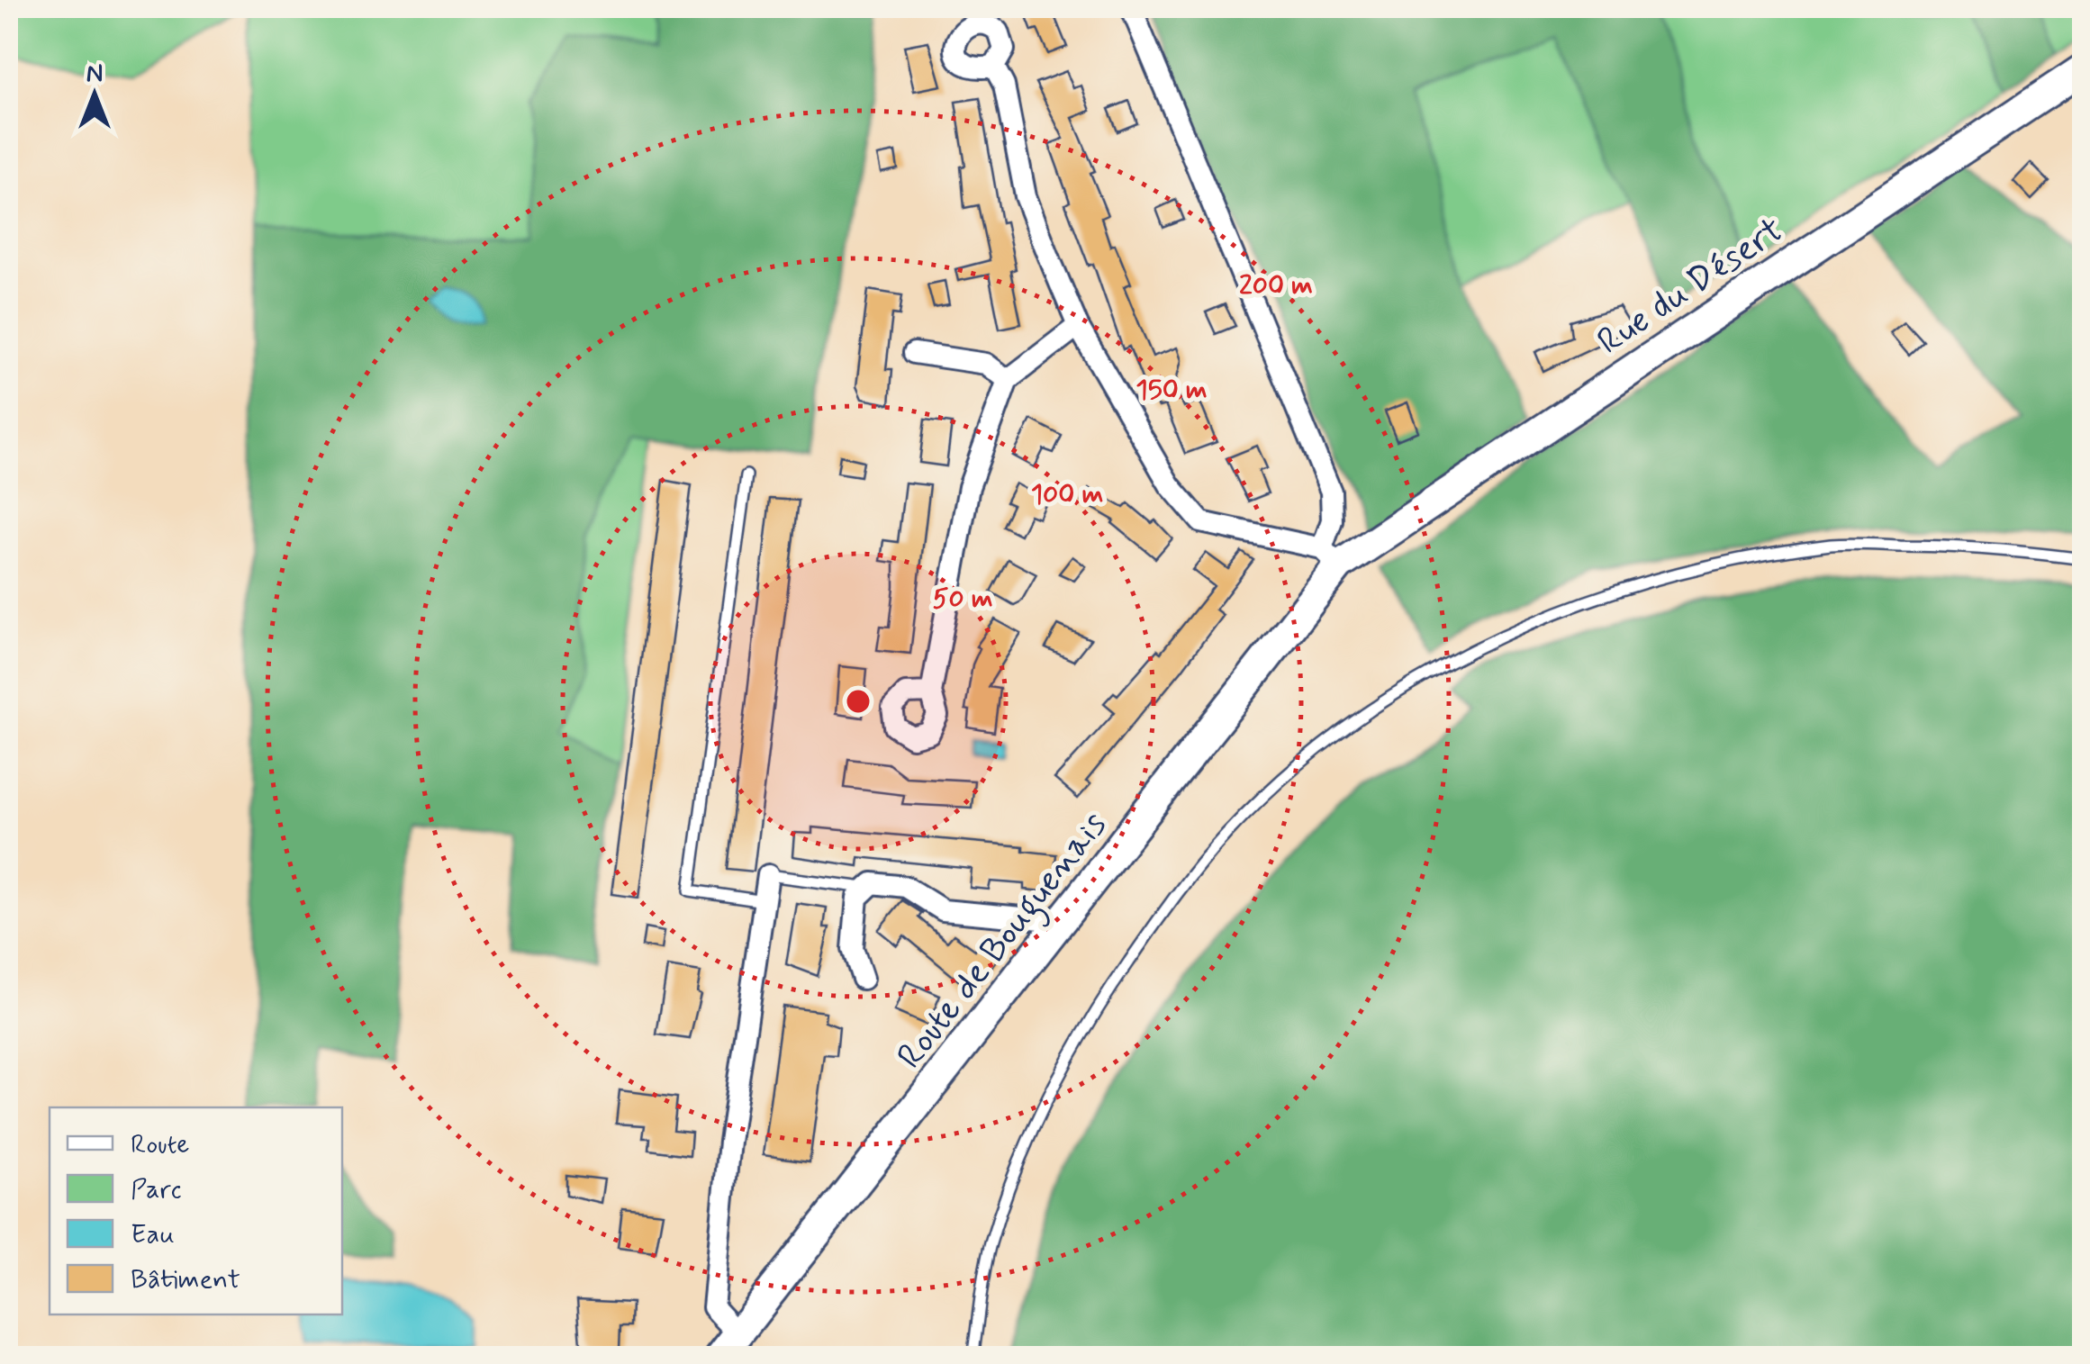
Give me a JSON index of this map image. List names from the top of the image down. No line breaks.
{"streets":{"street":["Rue du Désert","Route de Bouguenais"]},"crossings":[["Rue du Désert","Route de Bouguenais"]],"legend":["Route","Parc","Eau","Bâtiment"],"north":"top","rings":["200 m","150 m","100 m","50 m"]}
